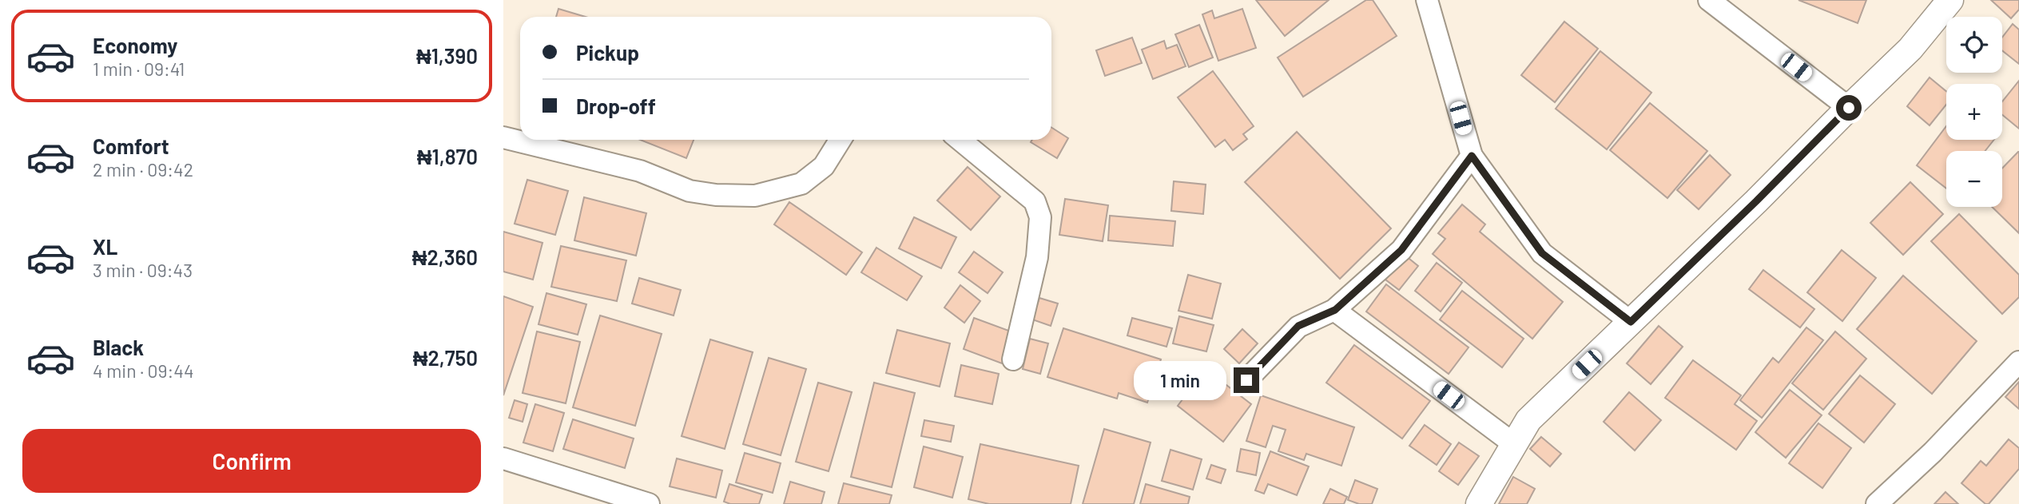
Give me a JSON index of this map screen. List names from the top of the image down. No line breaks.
{"page":{"list":[{"name":"Economy","note":"1 min · 09:41","value":"₦1,390"},{"name":"Comfort","note":"2 min · 09:42","value":"₦1,870"},{"name":"XL","note":"3 min · 09:43","value":"₦2,360"},{"name":"Black","note":"4 min · 09:44","value":"₦2,750"}],"map_buttons":["+","−"],"banner":["Pickup","Drop-off"],"bubble":"1 min","buttons":"Confirm"}}
